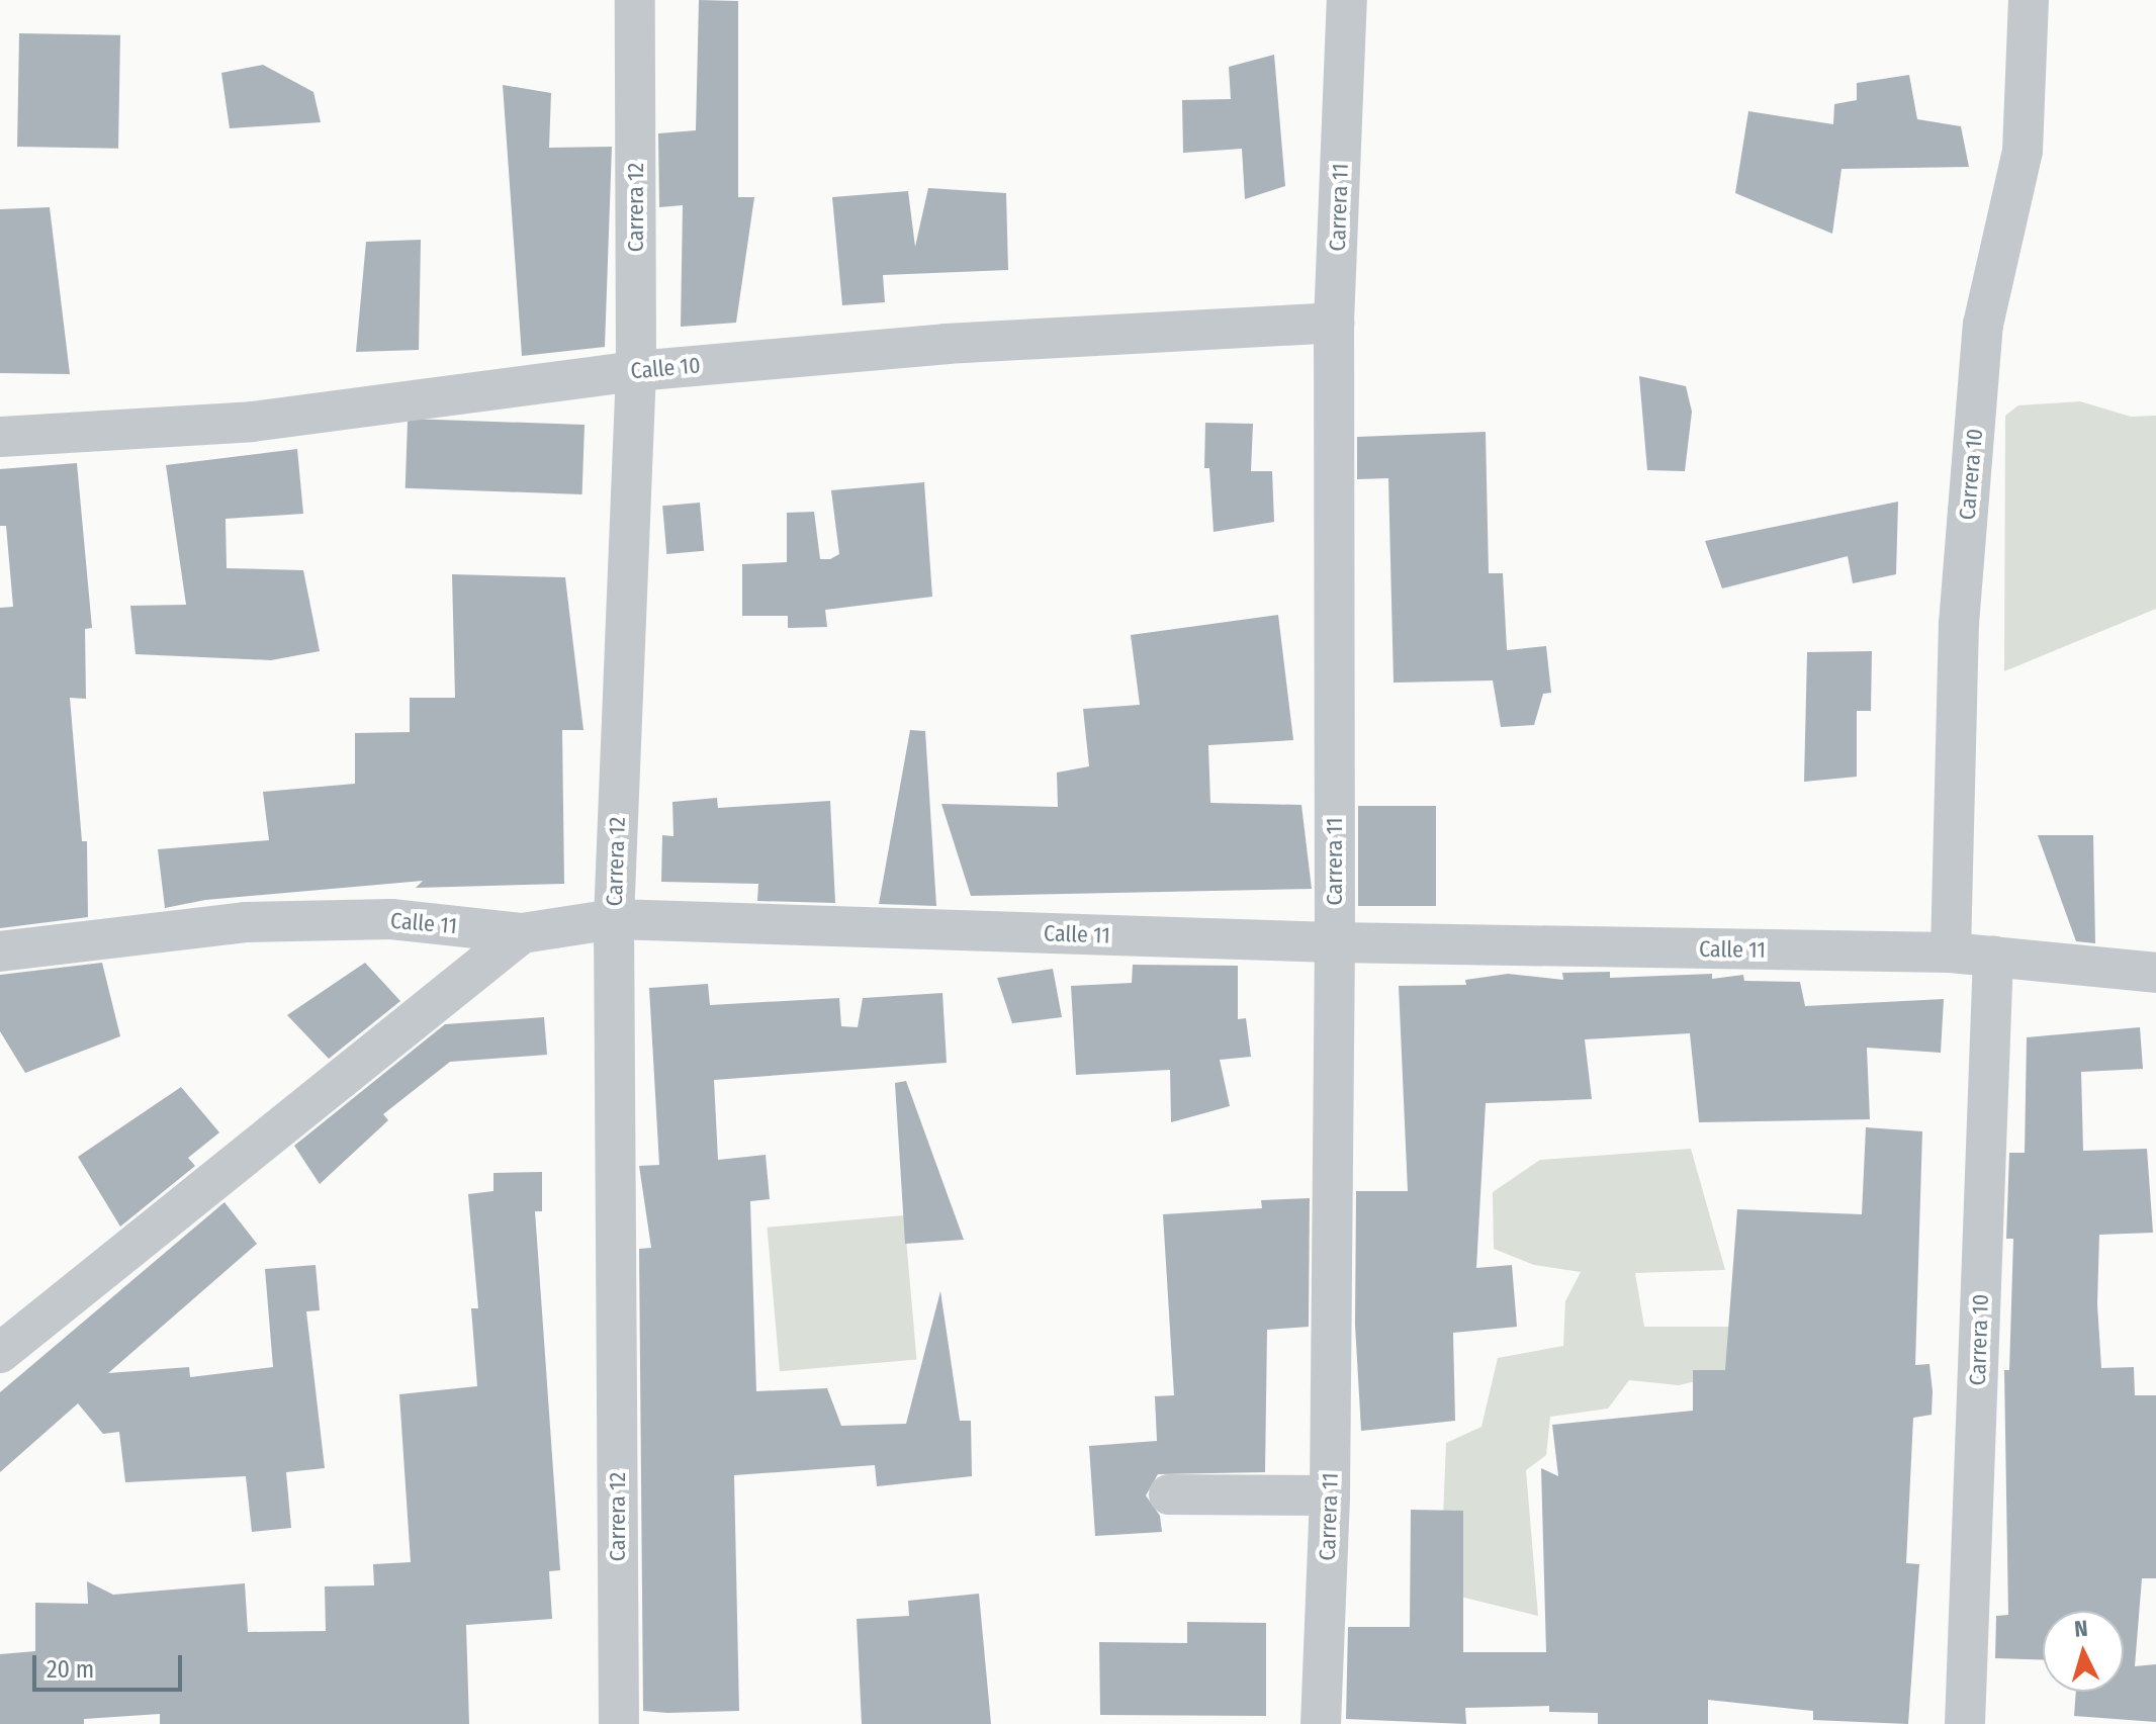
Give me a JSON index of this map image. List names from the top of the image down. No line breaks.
{"streets":{"street":["Carrera 12","Carrera 11","Calle 10","Carrera 10","Calle 11"]},"crossings":[["Carrera 12","Calle 10"],["Carrera 12","Calle 11"],["Carrera 11","Calle 10"],["Carrera 11","Calle 11"],["Carrera 10","Calle 11"]],"scale_bar":"20 m","north":"top"}
